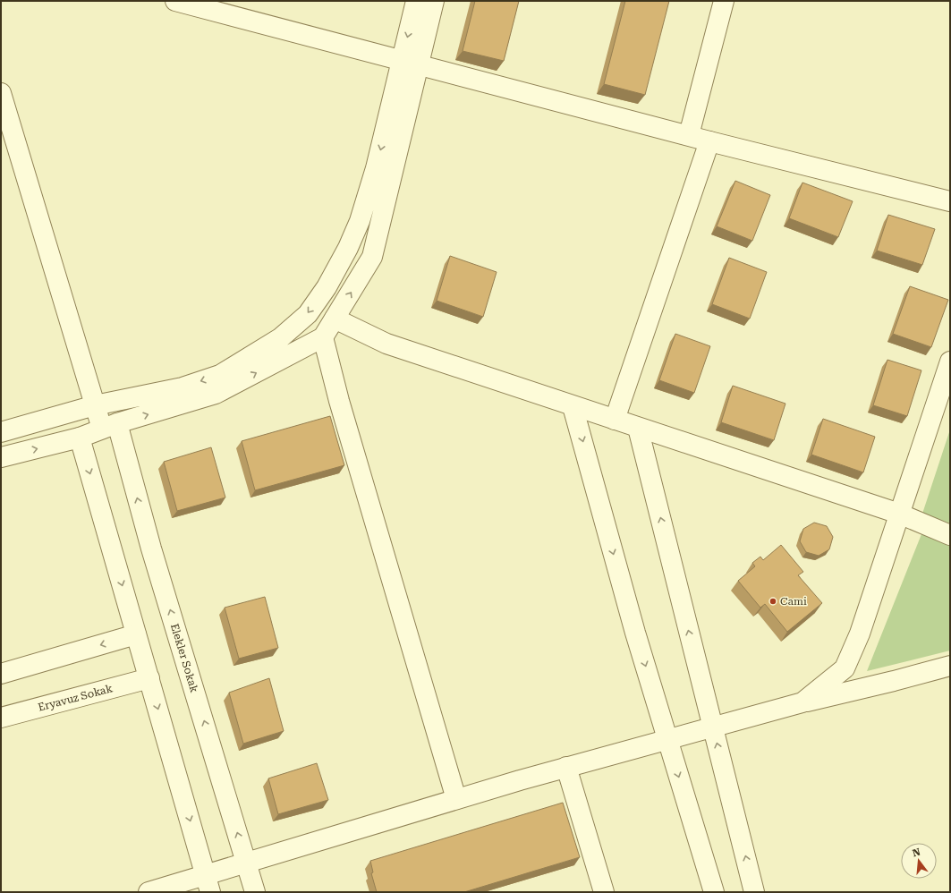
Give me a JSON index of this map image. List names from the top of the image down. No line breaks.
{"streets":{"street":["Elekler Sokak","Eryavuz Sokak"]},"places":["Cami"],"north":"top"}
